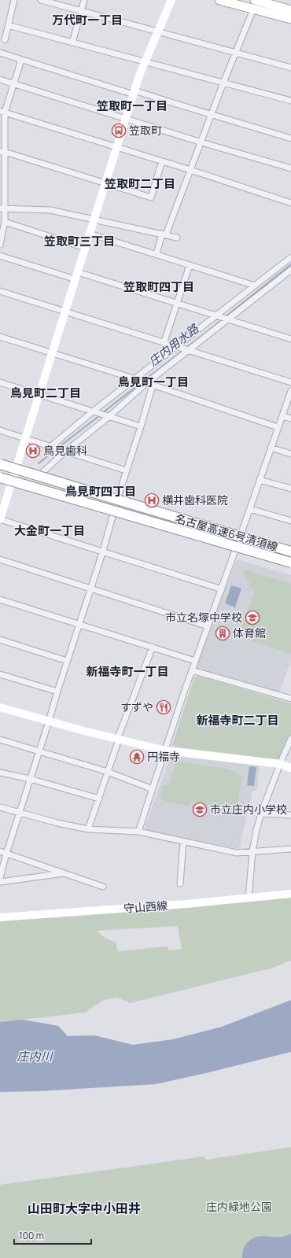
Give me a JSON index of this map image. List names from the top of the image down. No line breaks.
{"streets":{"highway":["名古屋高速6号清須線"],"street":["守山西線"]},"districts":["万代町一丁目","笠取町一丁目","笠取町二丁目","笠取町三丁目","笠取町四丁目","鳥見町一丁目","鳥見町二丁目","鳥見町四丁目","大金町一丁目","新福寺町一丁目","新福寺町二丁目","山田町大字中小田井"],"water":["庄内用水路","庄内川"],"parks":["庄内緑地公園"],"places":{"bus stop":["笠取町"],"hospital":["鳥見歯科","横井歯科医院"],"school or university":["市立名塚中学校","市立庄内小学校"],"building":["体育館"],"restaurant":["すずや"],"temple":["円福寺"]},"scale_bar":"100 m"}
